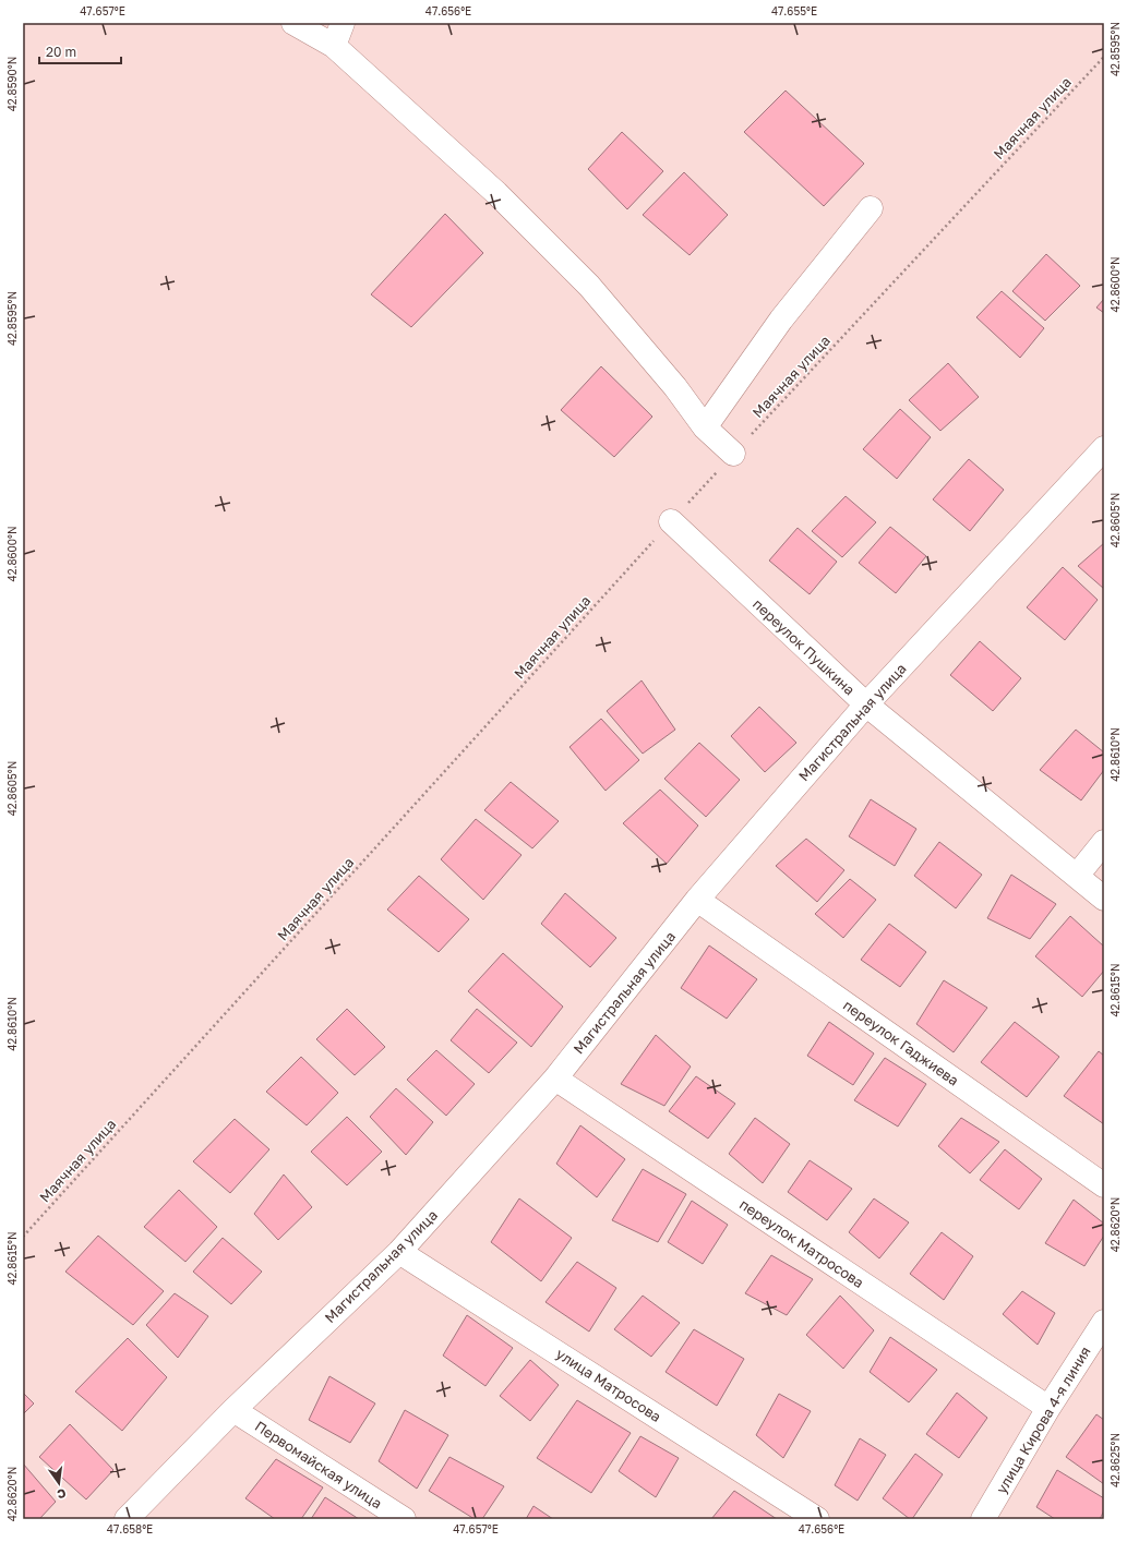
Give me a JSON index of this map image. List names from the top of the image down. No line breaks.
{"streets":{"street":["переулок Пушкина","Магистральная улица","переулок Гаджиева","переулок Матросова","улица Матросова","улица Кирова 4-я линия","Первомайская улица"],"path":["Маячная улица"]},"crossings":[["Маячная улица","переулок Пушкина"],["переулок Пушкина","Магистральная улица"],["Магистральная улица","переулок Гаджиева"],["Магистральная улица","переулок Матросова"],["Магистральная улица","улица Матросова"],["Магистральная улица","Первомайская улица"],["переулок Матросова","улица Кирова 4-я линия"]],"scale_bar":"20 m","north":"bottom","coordinates":["47.657°E","47.656°E","47.655°E","42.8595°N","42.8590°N","42.8600°N","42.8605°N","42.8610°N","42.8615°N","42.8620°N","42.8625°N","47.658°E"]}
